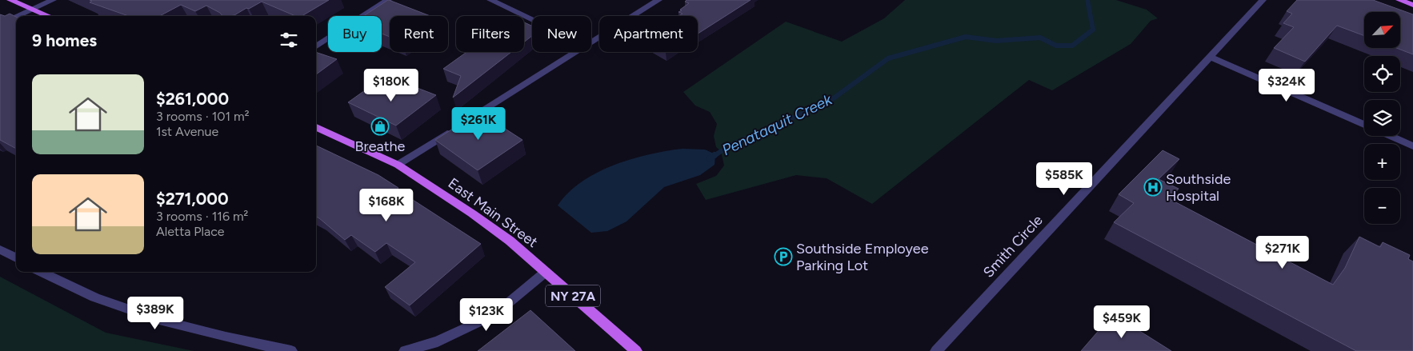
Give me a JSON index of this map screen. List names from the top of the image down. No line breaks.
{"streets":{"main road":["East Main Street","NY 27A"],"street":["Smith Circle"]},"water":["Penataquit Creek"],"places":{"shop":["Breathe"],"hospital":["Southside Hospital"],"parking":["Southside Employee Parking Lot"]},"north":"top right","page":{"map_buttons":["+","−"],"chip":["Buy","Rent","Filters","New","Apartment"],"heading":"9 homes","list":[{"name":"$261,000","note":"3 rooms · 101 m² · 1st Avenue"},{"name":"$271,000","note":"3 rooms · 116 m² · Aletta Place"}],"price":["$180K","$324K","$261K","$585K","$168K","$271K","$389K","$123K","$459K"]}}
